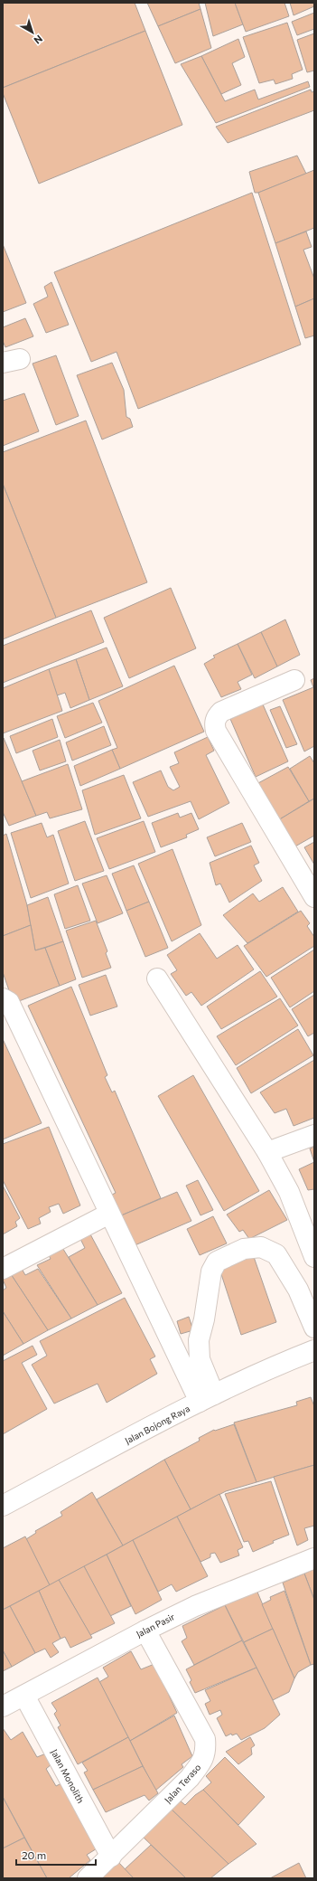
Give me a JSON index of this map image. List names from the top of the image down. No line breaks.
{"streets":{"street":["Jalan Bojong Raya","Jalan Pasir","Jalan Monolith","Jalan Teraso"]},"crossings":[["Jalan Pasir","Jalan Monolith"],["Jalan Pasir","Jalan Teraso"],["Jalan Monolith","Jalan Teraso"]],"scale_bar":"20 m","north":"bottom right"}
